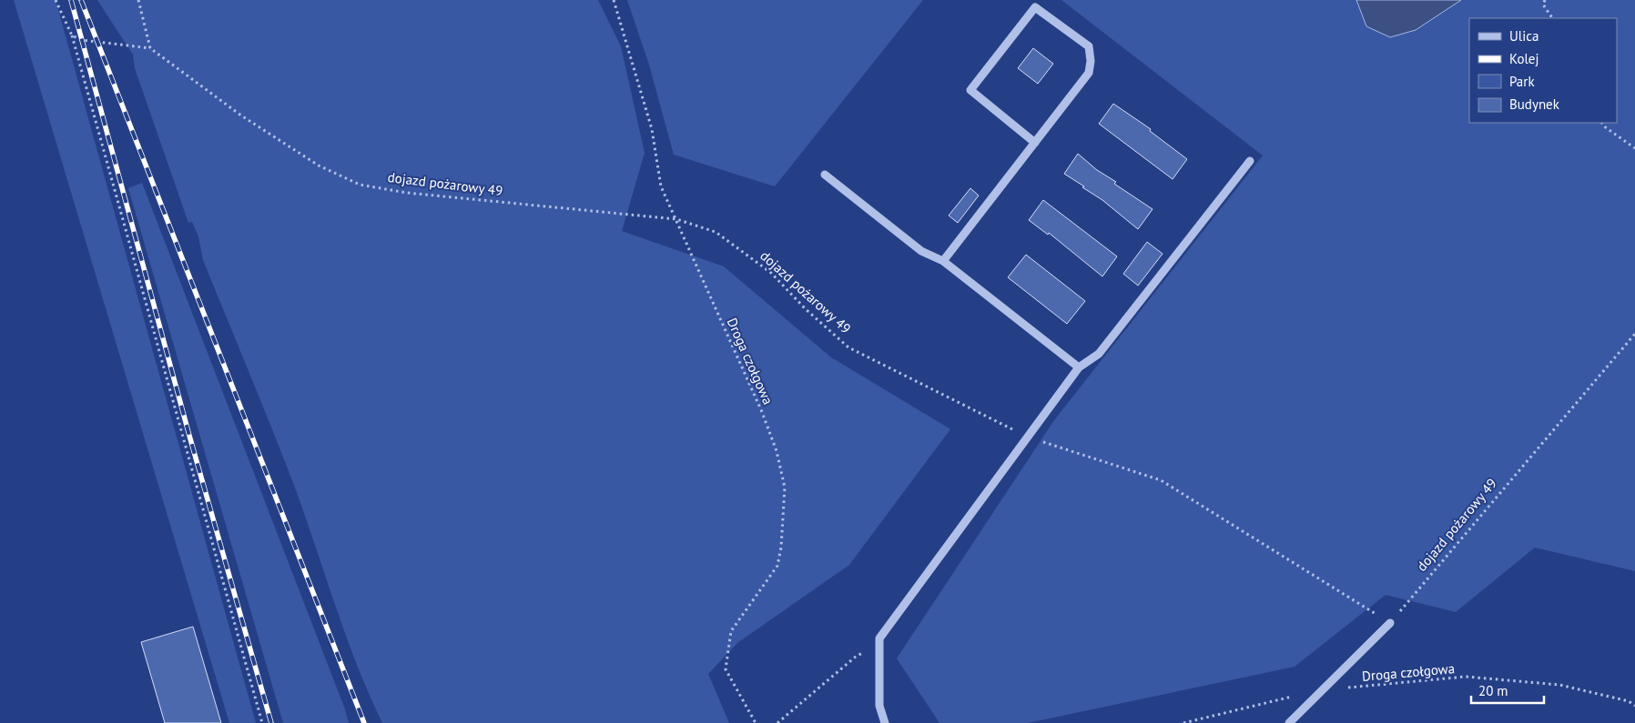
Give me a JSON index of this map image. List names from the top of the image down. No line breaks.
{"streets":{"path":["dojazd pożarowy 49","Droga czołgowa"]},"crossings":[["dojazd pożarowy 49","Droga czołgowa"]],"legend":["Ulica","Kolej","Park","Budynek"],"scale_bar":"20 m"}
